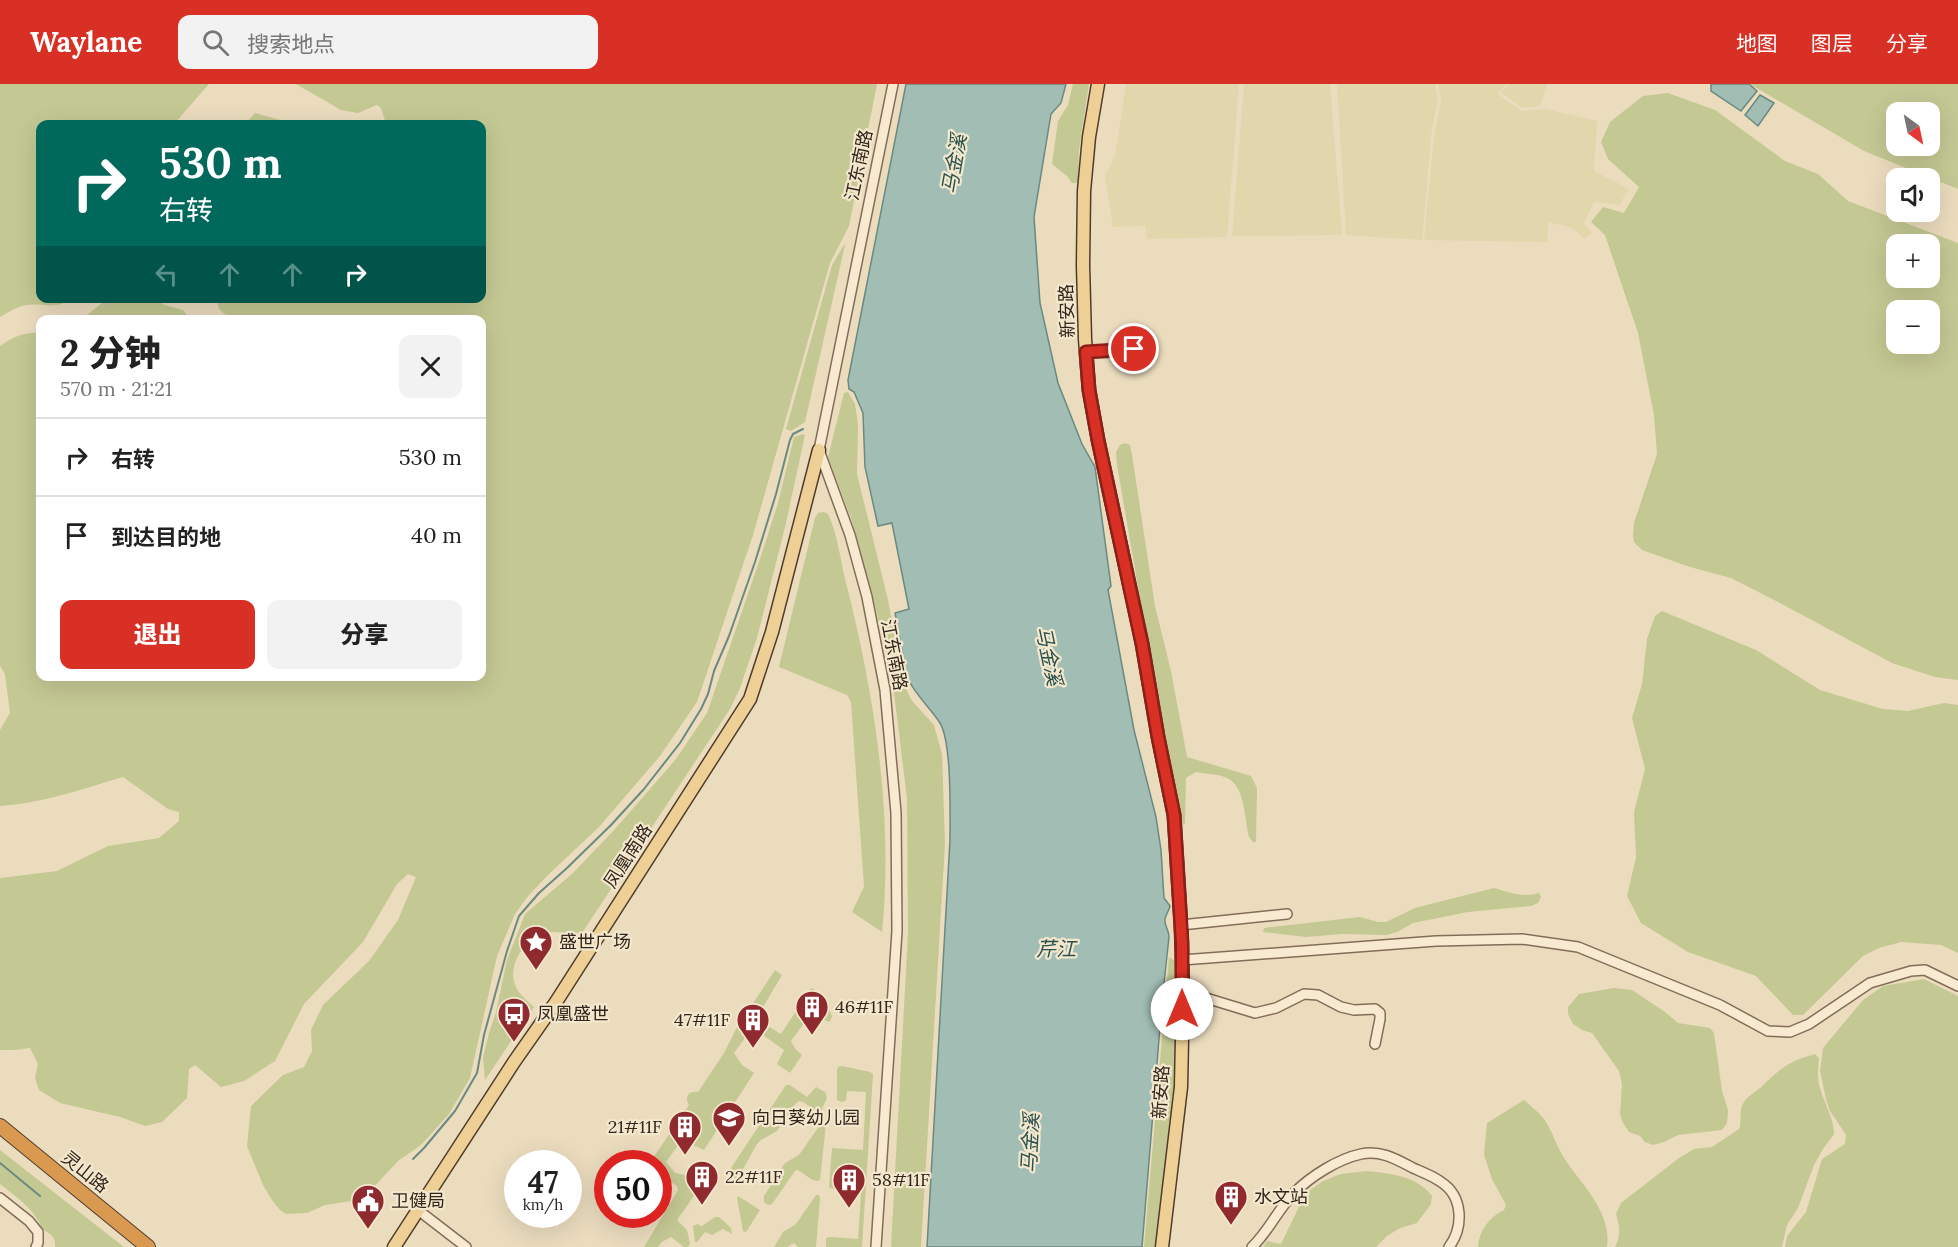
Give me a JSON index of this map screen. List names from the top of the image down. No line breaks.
{"streets":{"highway":["灵山路"],"main road":["新安路","凤凰南路"],"street":["江东南路"]},"crossings":[["江东南路","凤凰南路"]],"water":["马金溪","芹江"],"places":{"place":["盛世广场"],"building":["46#11F","47#11F","21#11F","22#11F","58#11F","水文站"],"bus stop":["凤凰盛世"],"school or university":["向日葵幼儿园"],"public building":["卫健局"]},"north":"bottom right","page":{"header":"Waylane","search":"搜索地点","nav":["地图","图层","分享"],"map_buttons":["+","−"],"turn":["530 m","右转"],"heading":["2 分钟","570 m · 21:21"],"list":[{"name":"右转","value":"530 m"},{"name":"到达目的地","value":"40 m"}],"buttons":["退出","分享"],"speed":"47 km/h","limit":"50"}}
